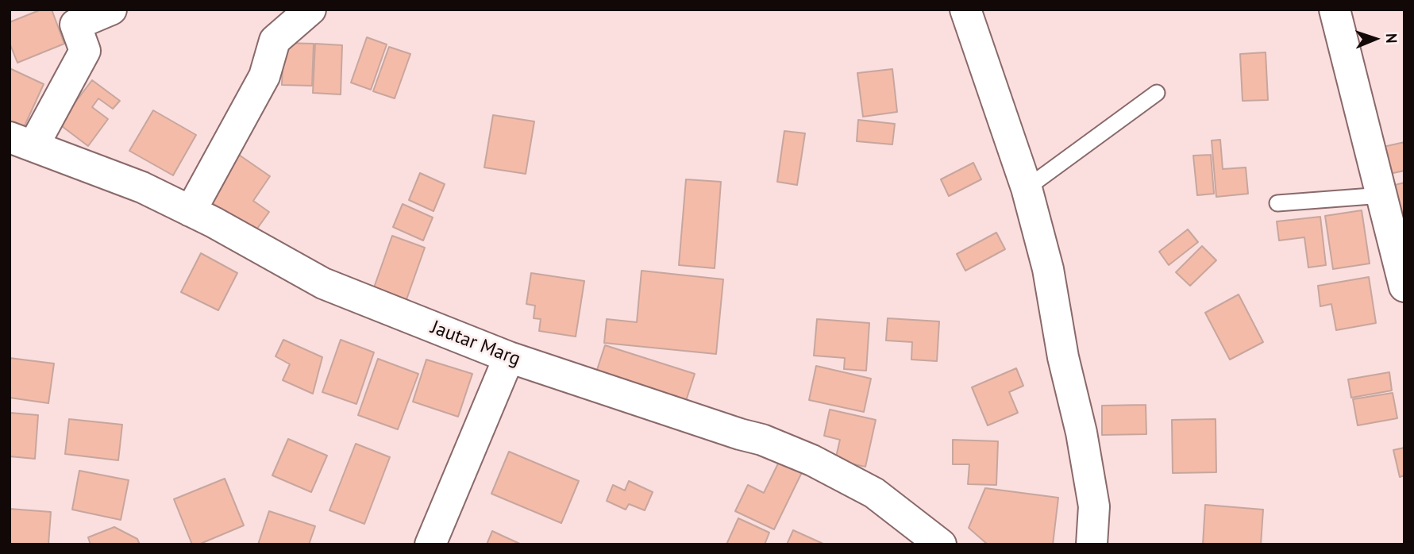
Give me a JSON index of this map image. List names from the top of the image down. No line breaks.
{"streets":{"street":["Jautar Marg"]},"north":"right"}
